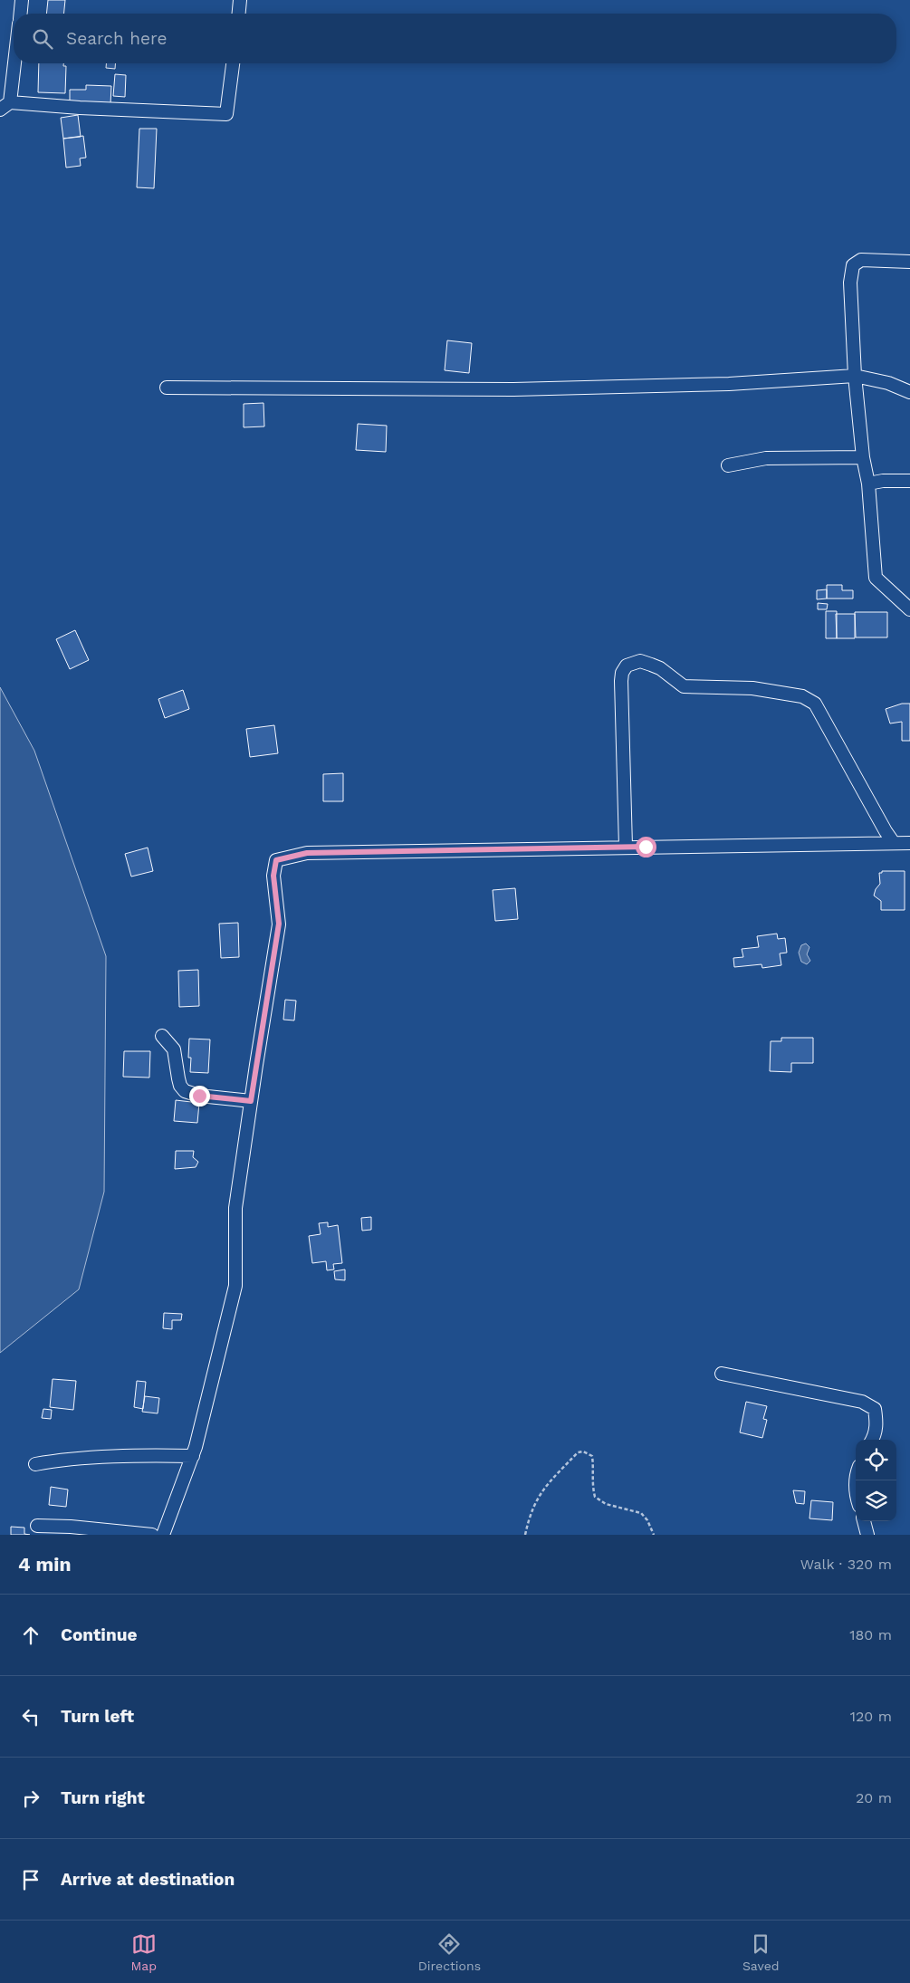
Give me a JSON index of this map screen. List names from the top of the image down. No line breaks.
{"page":{"search":"Search here","heading":["4 min","Walk · 320 m"],"list":[["Continue","180 m"],["Turn left","120 m"],["Turn right","20 m"],"Arrive at destination"],"nav":["Map","Directions","Saved"]}}
